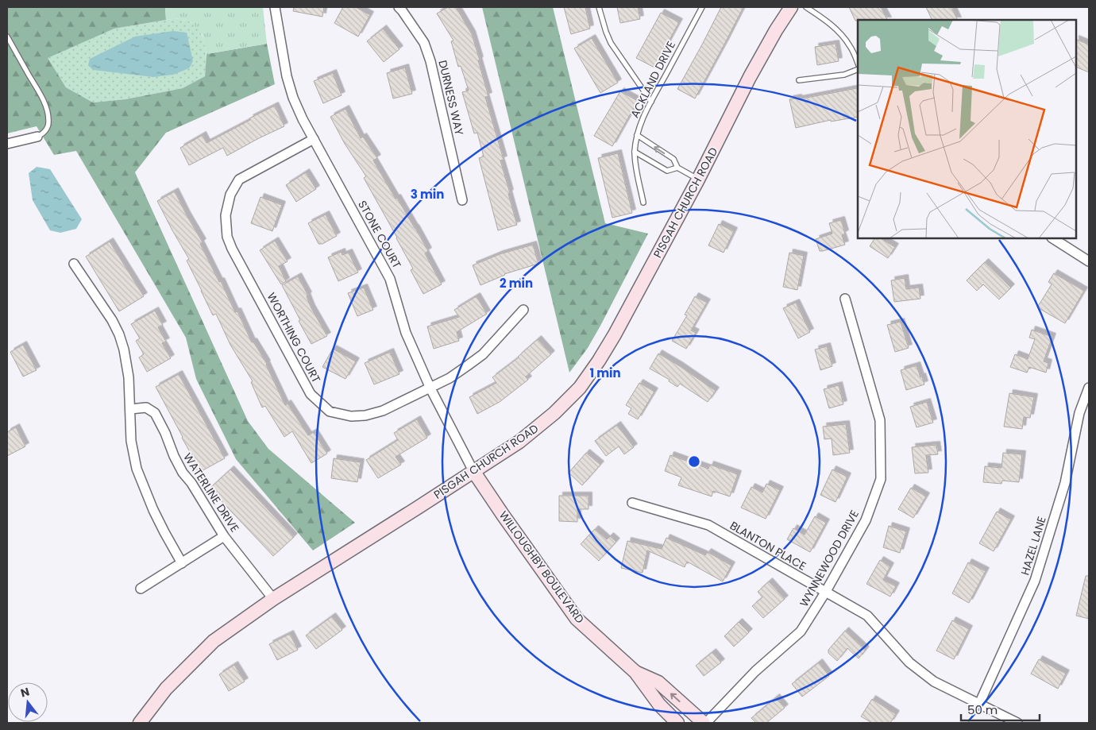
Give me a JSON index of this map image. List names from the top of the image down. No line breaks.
{"streets":{"main road":["PISGAH CHURCH ROAD","WILLOUGHBY BOULEVARD"],"street":["DURNESS WAY","STONE COURT","WORTHING COURT","WATERLINE DRIVE","BLANTON PLACE","HAZEL LANE","WYNNEWOOD DRIVE"],"lane":["ACKLAND DRIVE"]},"crossings":[["ACKLAND DRIVE","PISGAH CHURCH ROAD"],["PISGAH CHURCH ROAD","STONE COURT"],["PISGAH CHURCH ROAD","WATERLINE DRIVE"],["PISGAH CHURCH ROAD","WILLOUGHBY BOULEVARD"],["STONE COURT","WORTHING COURT"],["STONE COURT","WILLOUGHBY BOULEVARD"],["BLANTON PLACE","HAZEL LANE"],["BLANTON PLACE","WYNNEWOOD DRIVE"],["WYNNEWOOD DRIVE","WILLOUGHBY BOULEVARD"]],"scale_bar":"50 m","north":"top","rings":["3 min","2 min","1 min"]}
